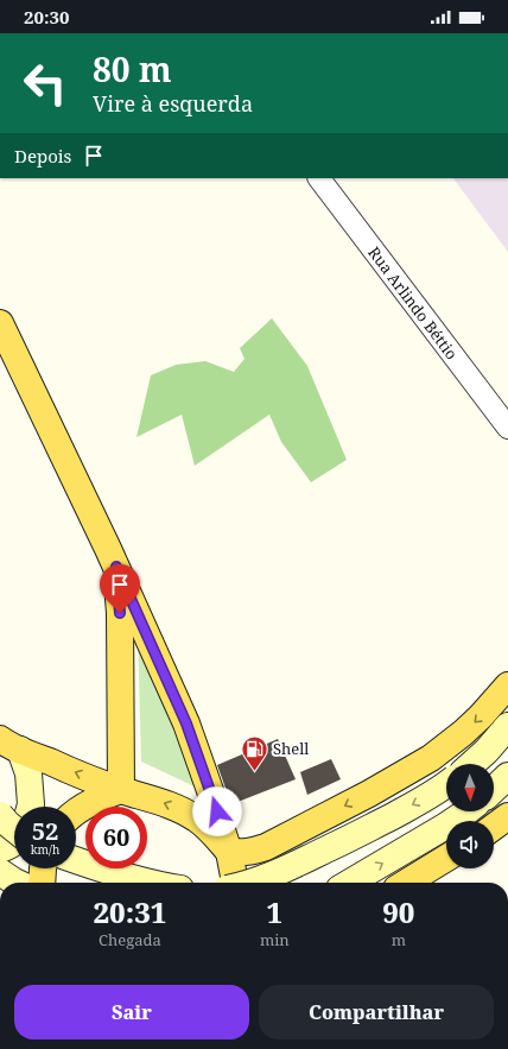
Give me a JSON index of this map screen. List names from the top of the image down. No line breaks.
{"streets":{"street":["Rua Arlindo Béttio"]},"places":{"fuel station":["Shell"]},"north":"bottom","page":{"status":"20:30","turn":["80 m","Vire à esquerda"],"then":"Depois","speed":"52 km/h","limit":"60","eta":["20:31","Chegada","1","min","90","m"],"buttons":["Sair","Compartilhar"]}}
